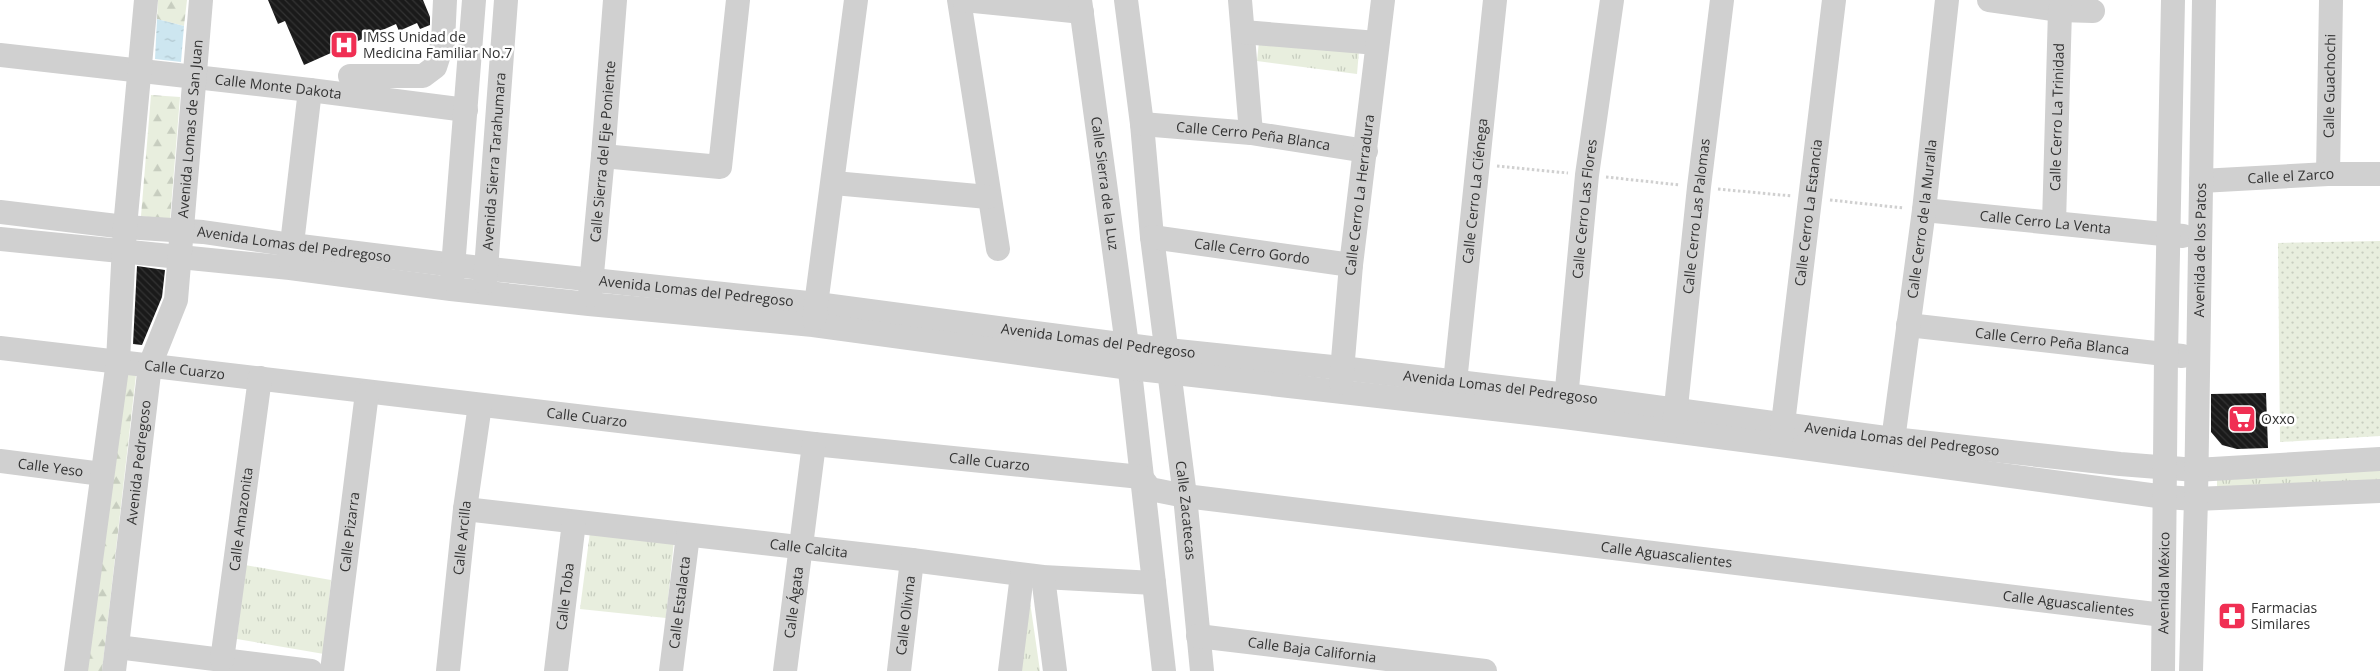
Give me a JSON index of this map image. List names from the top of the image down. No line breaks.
{"streets":{"street":["Calle Monte Dakota","Calle Guachochi","Calle Cerro La Trinidad","Avenida Lomas de San Juan","Calle Cerro Peña Blanca","Calle Sierra del Eje Poniente","Avenida Sierra Tarahumara","Calle el Zarco","Calle Sierra de la Luz","Calle Cerro La Ciénega","Calle Cerro La Herradura","Calle Cerro Las Flores","Calle Cerro La Estancia","Calle Cerro Las Palomas","Calle Cerro de la Muralla","Calle Cerro La Venta","Avenida Lomas del Pedregoso","Avenida de los Patos","Calle Cerro Gordo","Calle Cuarzo","Avenida Pedregoso","Calle Yeso","Calle Zacatecas","Calle Amazonita","Calle Pizarra","Calle Arcilla","Calle Calcita","Calle Aguascalientes","Avenida México","Calle Toba","Calle Ágata","Calle Estalacta","Calle Olivina","Calle Baja California"]},"crossings":[["Calle Monte Dakota","Avenida Lomas de San Juan"],["Calle Guachochi","Calle el Zarco"],["Calle Cerro La Trinidad","Calle Cerro La Venta"],["Avenida Lomas de San Juan","Avenida Lomas del Pedregoso"],["Avenida Lomas de San Juan","Avenida Pedregoso"],["Calle Cerro Peña Blanca","Calle Cerro La Herradura"],["Calle Cerro Peña Blanca","Calle Cerro de la Muralla"],["Calle Cerro Peña Blanca","Avenida de los Patos"],["Calle Sierra del Eje Poniente","Avenida Lomas del Pedregoso"],["Avenida Sierra Tarahumara","Avenida Lomas del Pedregoso"],["Calle el Zarco","Avenida de los Patos"],["Calle Sierra de la Luz","Avenida Lomas del Pedregoso"],["Calle Sierra de la Luz","Calle Zacatecas"],["Calle Cerro La Ciénega","Avenida Lomas del Pedregoso"],["Calle Cerro La Herradura","Avenida Lomas del Pedregoso"],["Calle Cerro La Herradura","Calle Cerro Gordo"],["Calle Cerro Las Flores","Avenida Lomas del Pedregoso"],["Calle Cerro La Estancia","Avenida Lomas del Pedregoso"],["Calle Cerro Las Palomas","Avenida Lomas del Pedregoso"],["Calle Cerro de la Muralla","Calle Cerro La Venta"],["Calle Cerro de la Muralla","Avenida Lomas del Pedregoso"],["Calle Cerro La Venta","Avenida de los Patos"],["Avenida Lomas del Pedregoso","Avenida de los Patos"],["Avenida Lomas del Pedregoso","Avenida Pedregoso"],["Avenida Lomas del Pedregoso","Calle Zacatecas"],["Avenida Lomas del Pedregoso","Avenida México"],["Avenida de los Patos","Avenida México"],["Calle Cuarzo","Avenida Pedregoso"],["Calle Cuarzo","Calle Zacatecas"],["Calle Cuarzo","Calle Amazonita"],["Calle Cuarzo","Calle Pizarra"],["Calle Cuarzo","Calle Arcilla"],["Calle Cuarzo","Calle Aguascalientes"],["Calle Cuarzo","Calle Ágata"],["Calle Zacatecas","Calle Calcita"],["Calle Zacatecas","Calle Aguascalientes"],["Calle Zacatecas","Calle Baja California"],["Calle Arcilla","Calle Calcita"],["Calle Calcita","Calle Toba"],["Calle Calcita","Calle Ágata"],["Calle Calcita","Calle Estalacta"],["Calle Calcita","Calle Olivina"],["Calle Aguascalientes","Avenida México"]],"places":{"hospital":["IMSS Unidad de Medicina Familiar No.7"],"supermarket":["Oxxo"],"pharmacy":["Farmacias Similares"]}}
